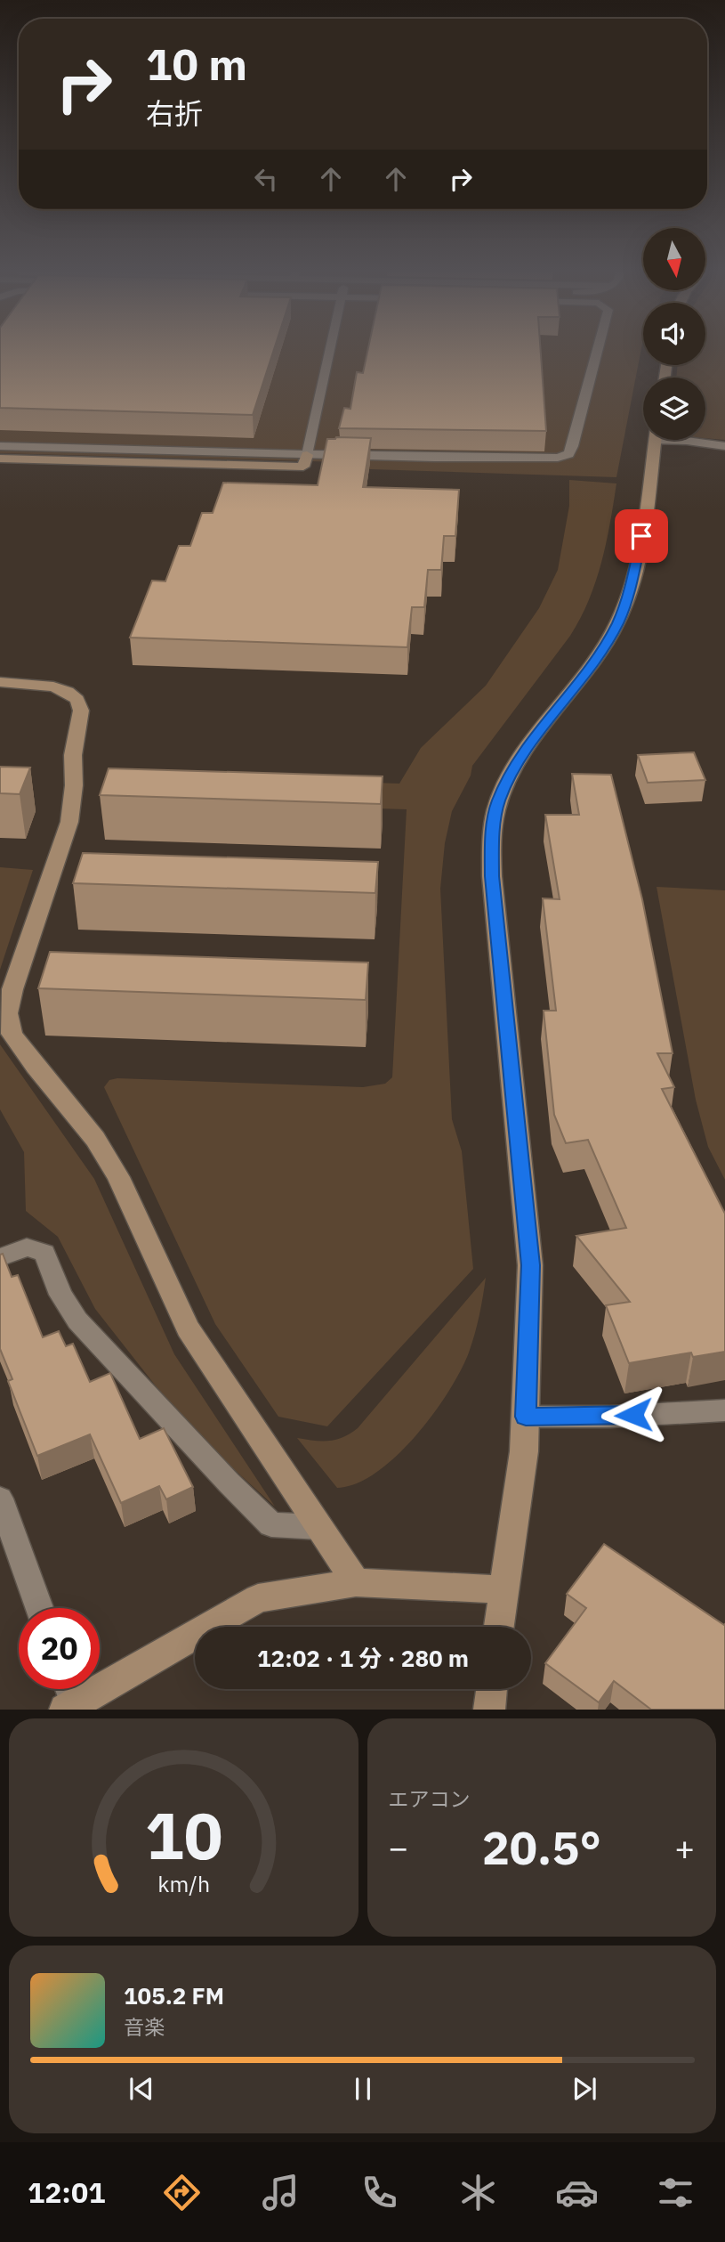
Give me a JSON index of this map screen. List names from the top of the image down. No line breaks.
{"north":"bottom","page":{"turn":["10 m","右折"],"limit":"20","trip":"12:02 · 1 分 · 280 m","tile":"エアコン","heat":["−","20.5°","+"],"song":["105.2 FM","音楽"],"tabs":"12:01","gauge":["10","km/h"]}}
